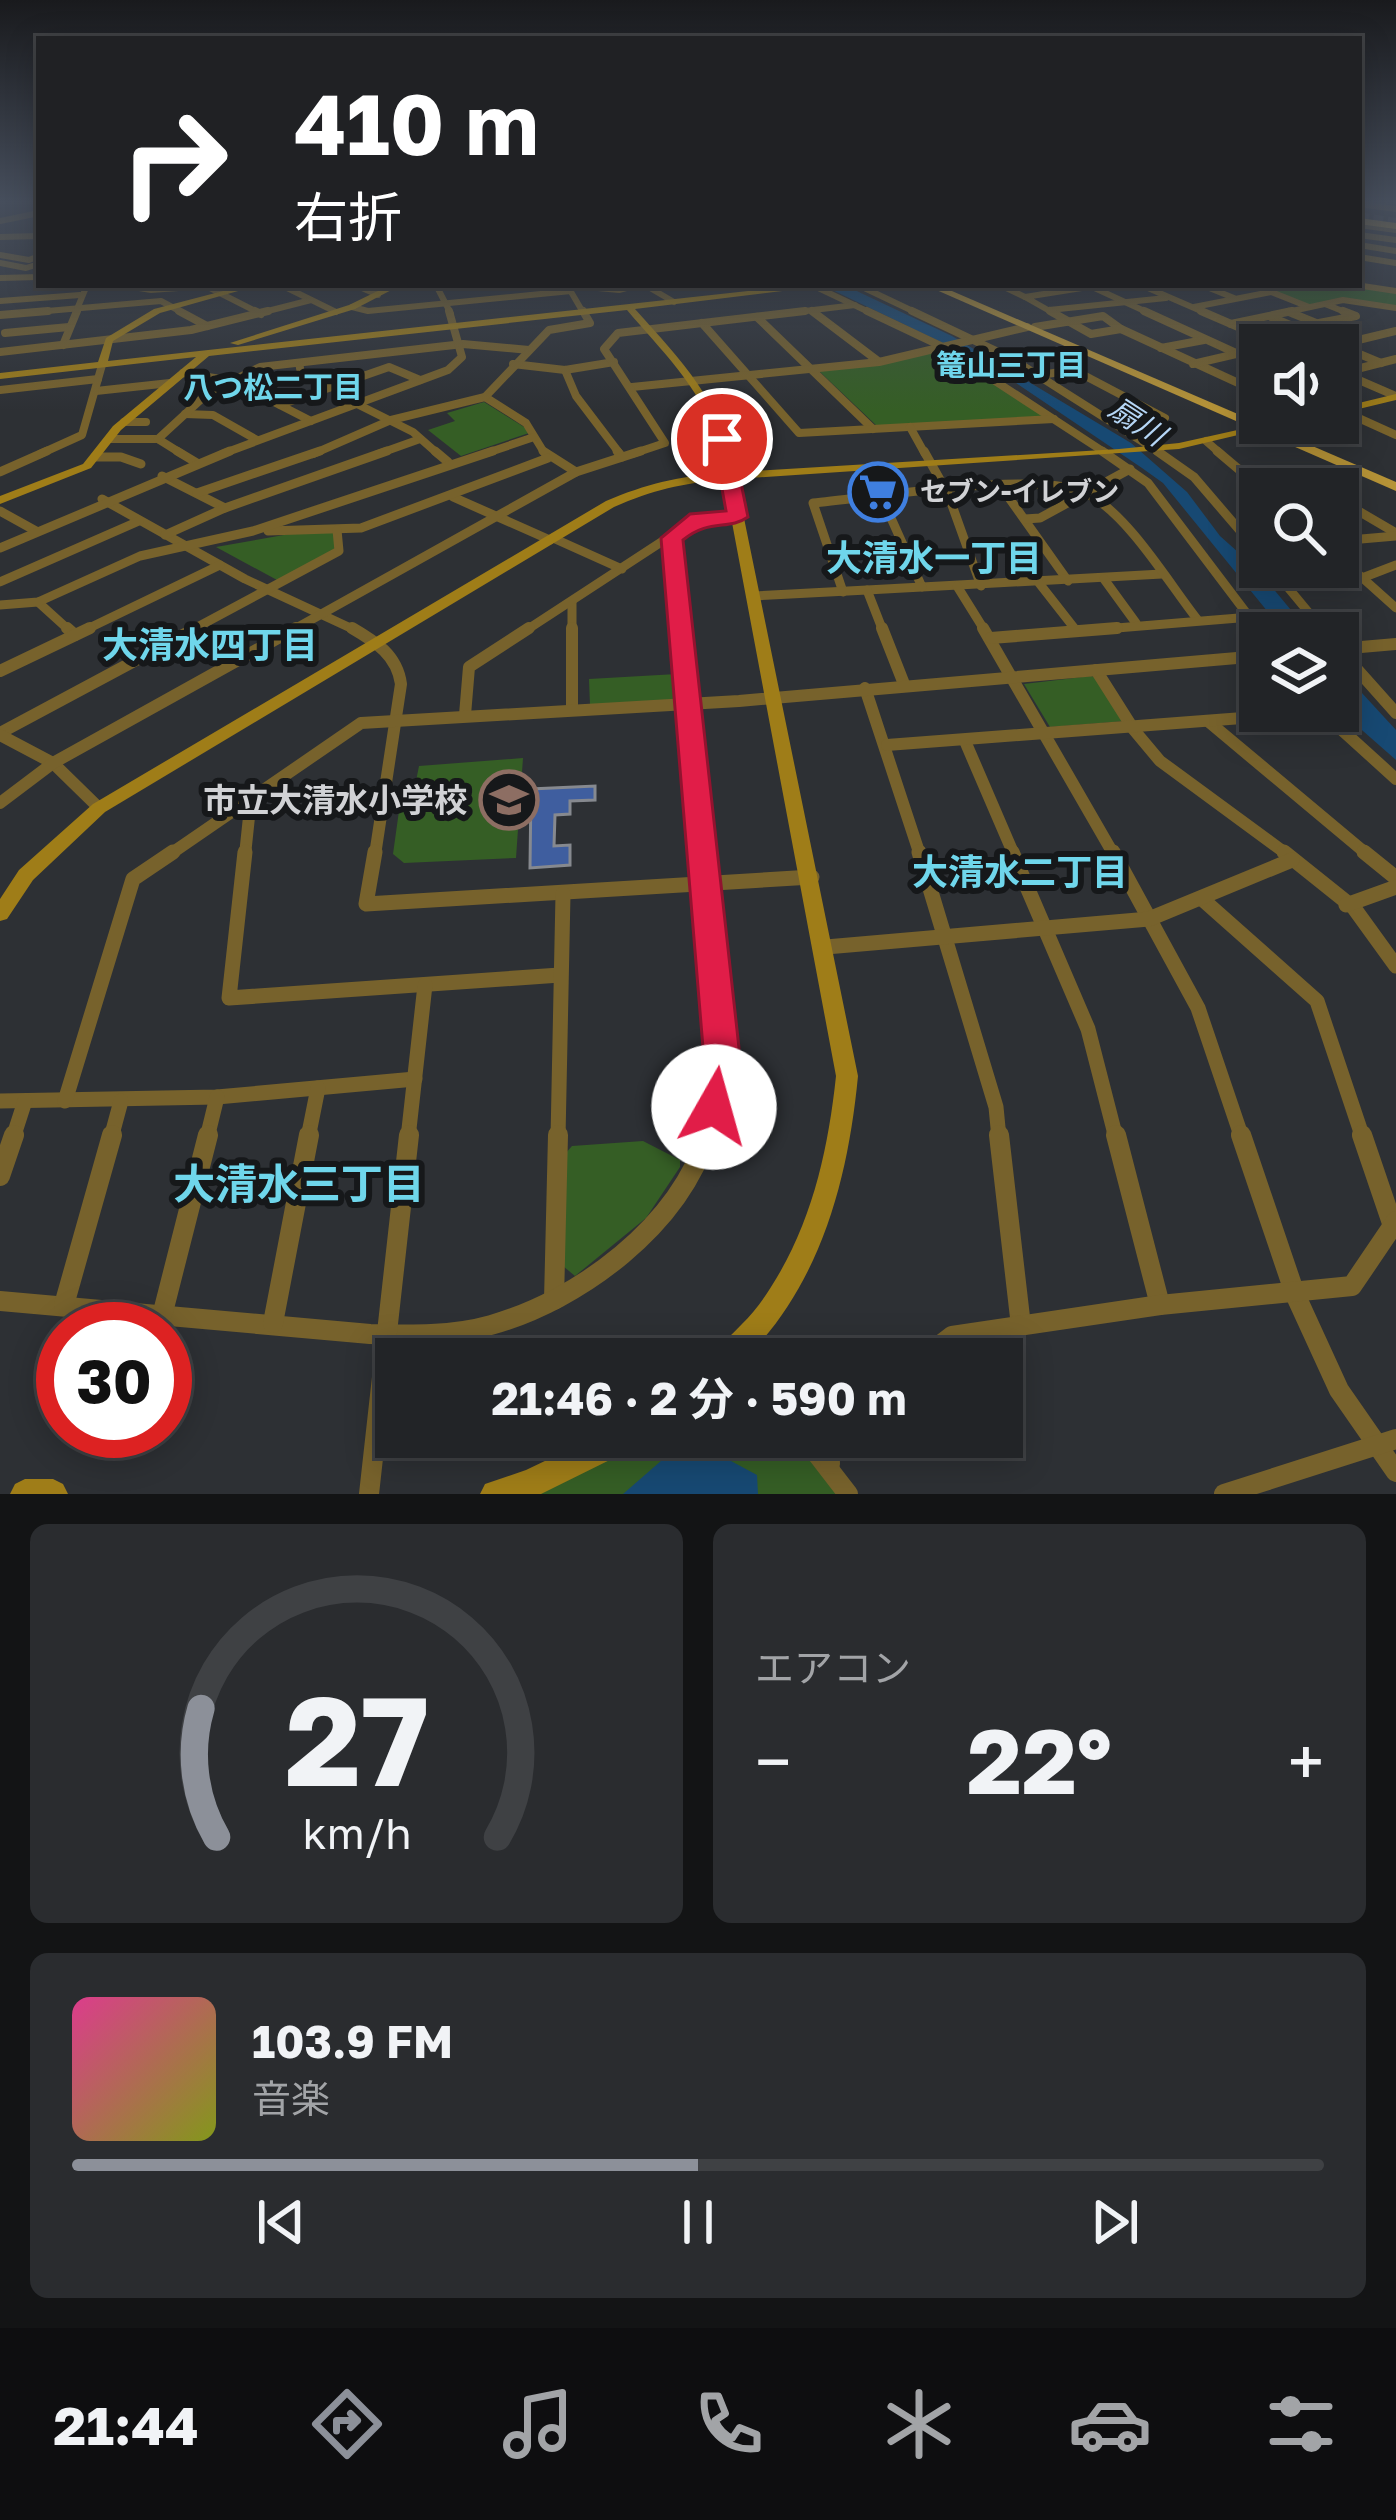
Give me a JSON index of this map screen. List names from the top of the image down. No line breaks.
{"districts":["篭山三丁目","八つ松二丁目","大清水一丁目","大清水四丁目","大清水二丁目","大清水三丁目"],"water":["扇川"],"places":{"supermarket":["セブン-イレブン"],"school or university":["市立大清水小学校"]},"page":{"turn":["410 m","右折"],"limit":"30","trip":"21:46 · 2 分 · 590 m","tile":"エアコン","heat":["−","22°","+"],"song":["103.9 FM","音楽"],"tabs":"21:44","gauge":["27","km/h"]}}
